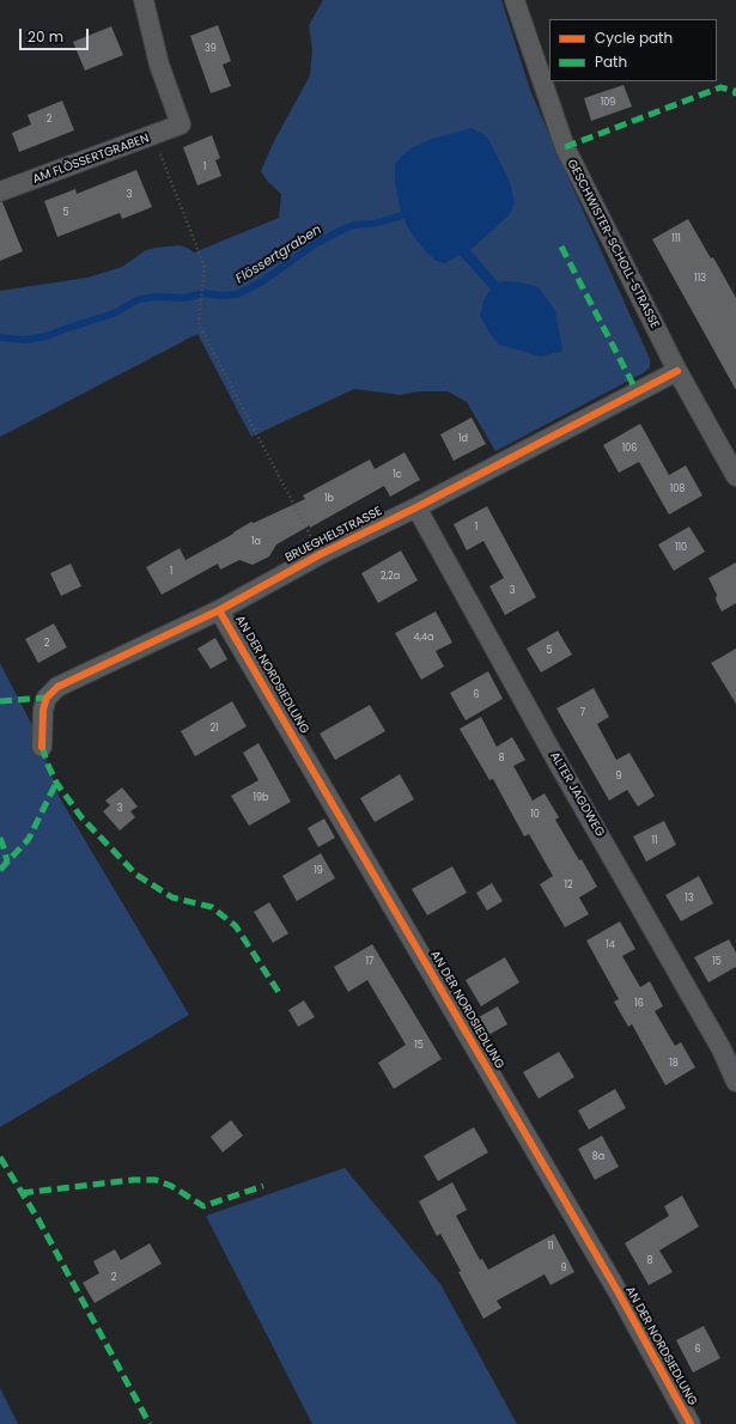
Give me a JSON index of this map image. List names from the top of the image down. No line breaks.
{"streets":{"street":["AM FLÖSSERTGRABEN","GESCHWISTER-SCHOLL-STRASSE","BRUEGHELSTRASSE","AN DER NORDSIEDLUNG","ALTER JAGDWEG"]},"crossings":[["GESCHWISTER-SCHOLL-STRASSE","BRUEGHELSTRASSE"],["BRUEGHELSTRASSE","AN DER NORDSIEDLUNG"],["BRUEGHELSTRASSE","ALTER JAGDWEG"]],"water":["Flössertgraben"],"house_numbers":["39","109","2","1","3","5","111","113","1d","106","1c","108","1b","1","1a","110","1","2,2a","3","4,4a","2","5","6","7","21","8","9","19b","3","10","11","19","12","13","14","17","15","16","15","18","8a","11","8","9","2","6"],"legend":["Cycle path","Path"],"scale_bar":"20 m"}
